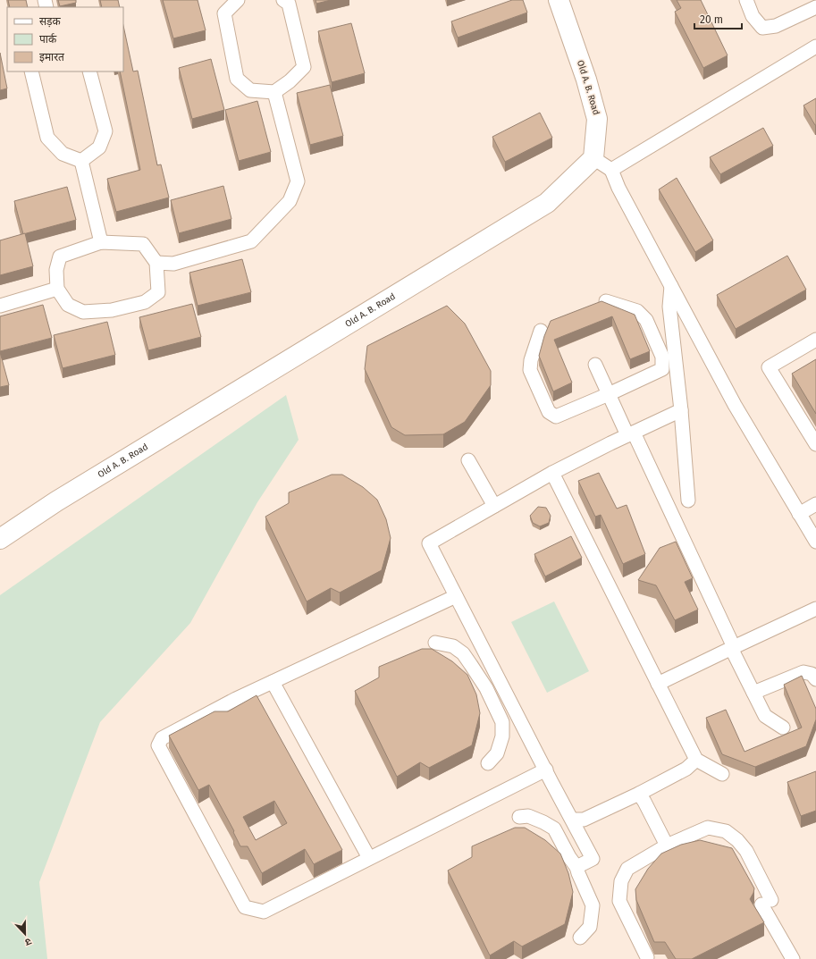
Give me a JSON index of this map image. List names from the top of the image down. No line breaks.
{"streets":{"street":["Old A. B. Road"]},"legend":["सड़क","पार्क","इमारत"],"scale_bar":"20 m","north":"bottom"}
